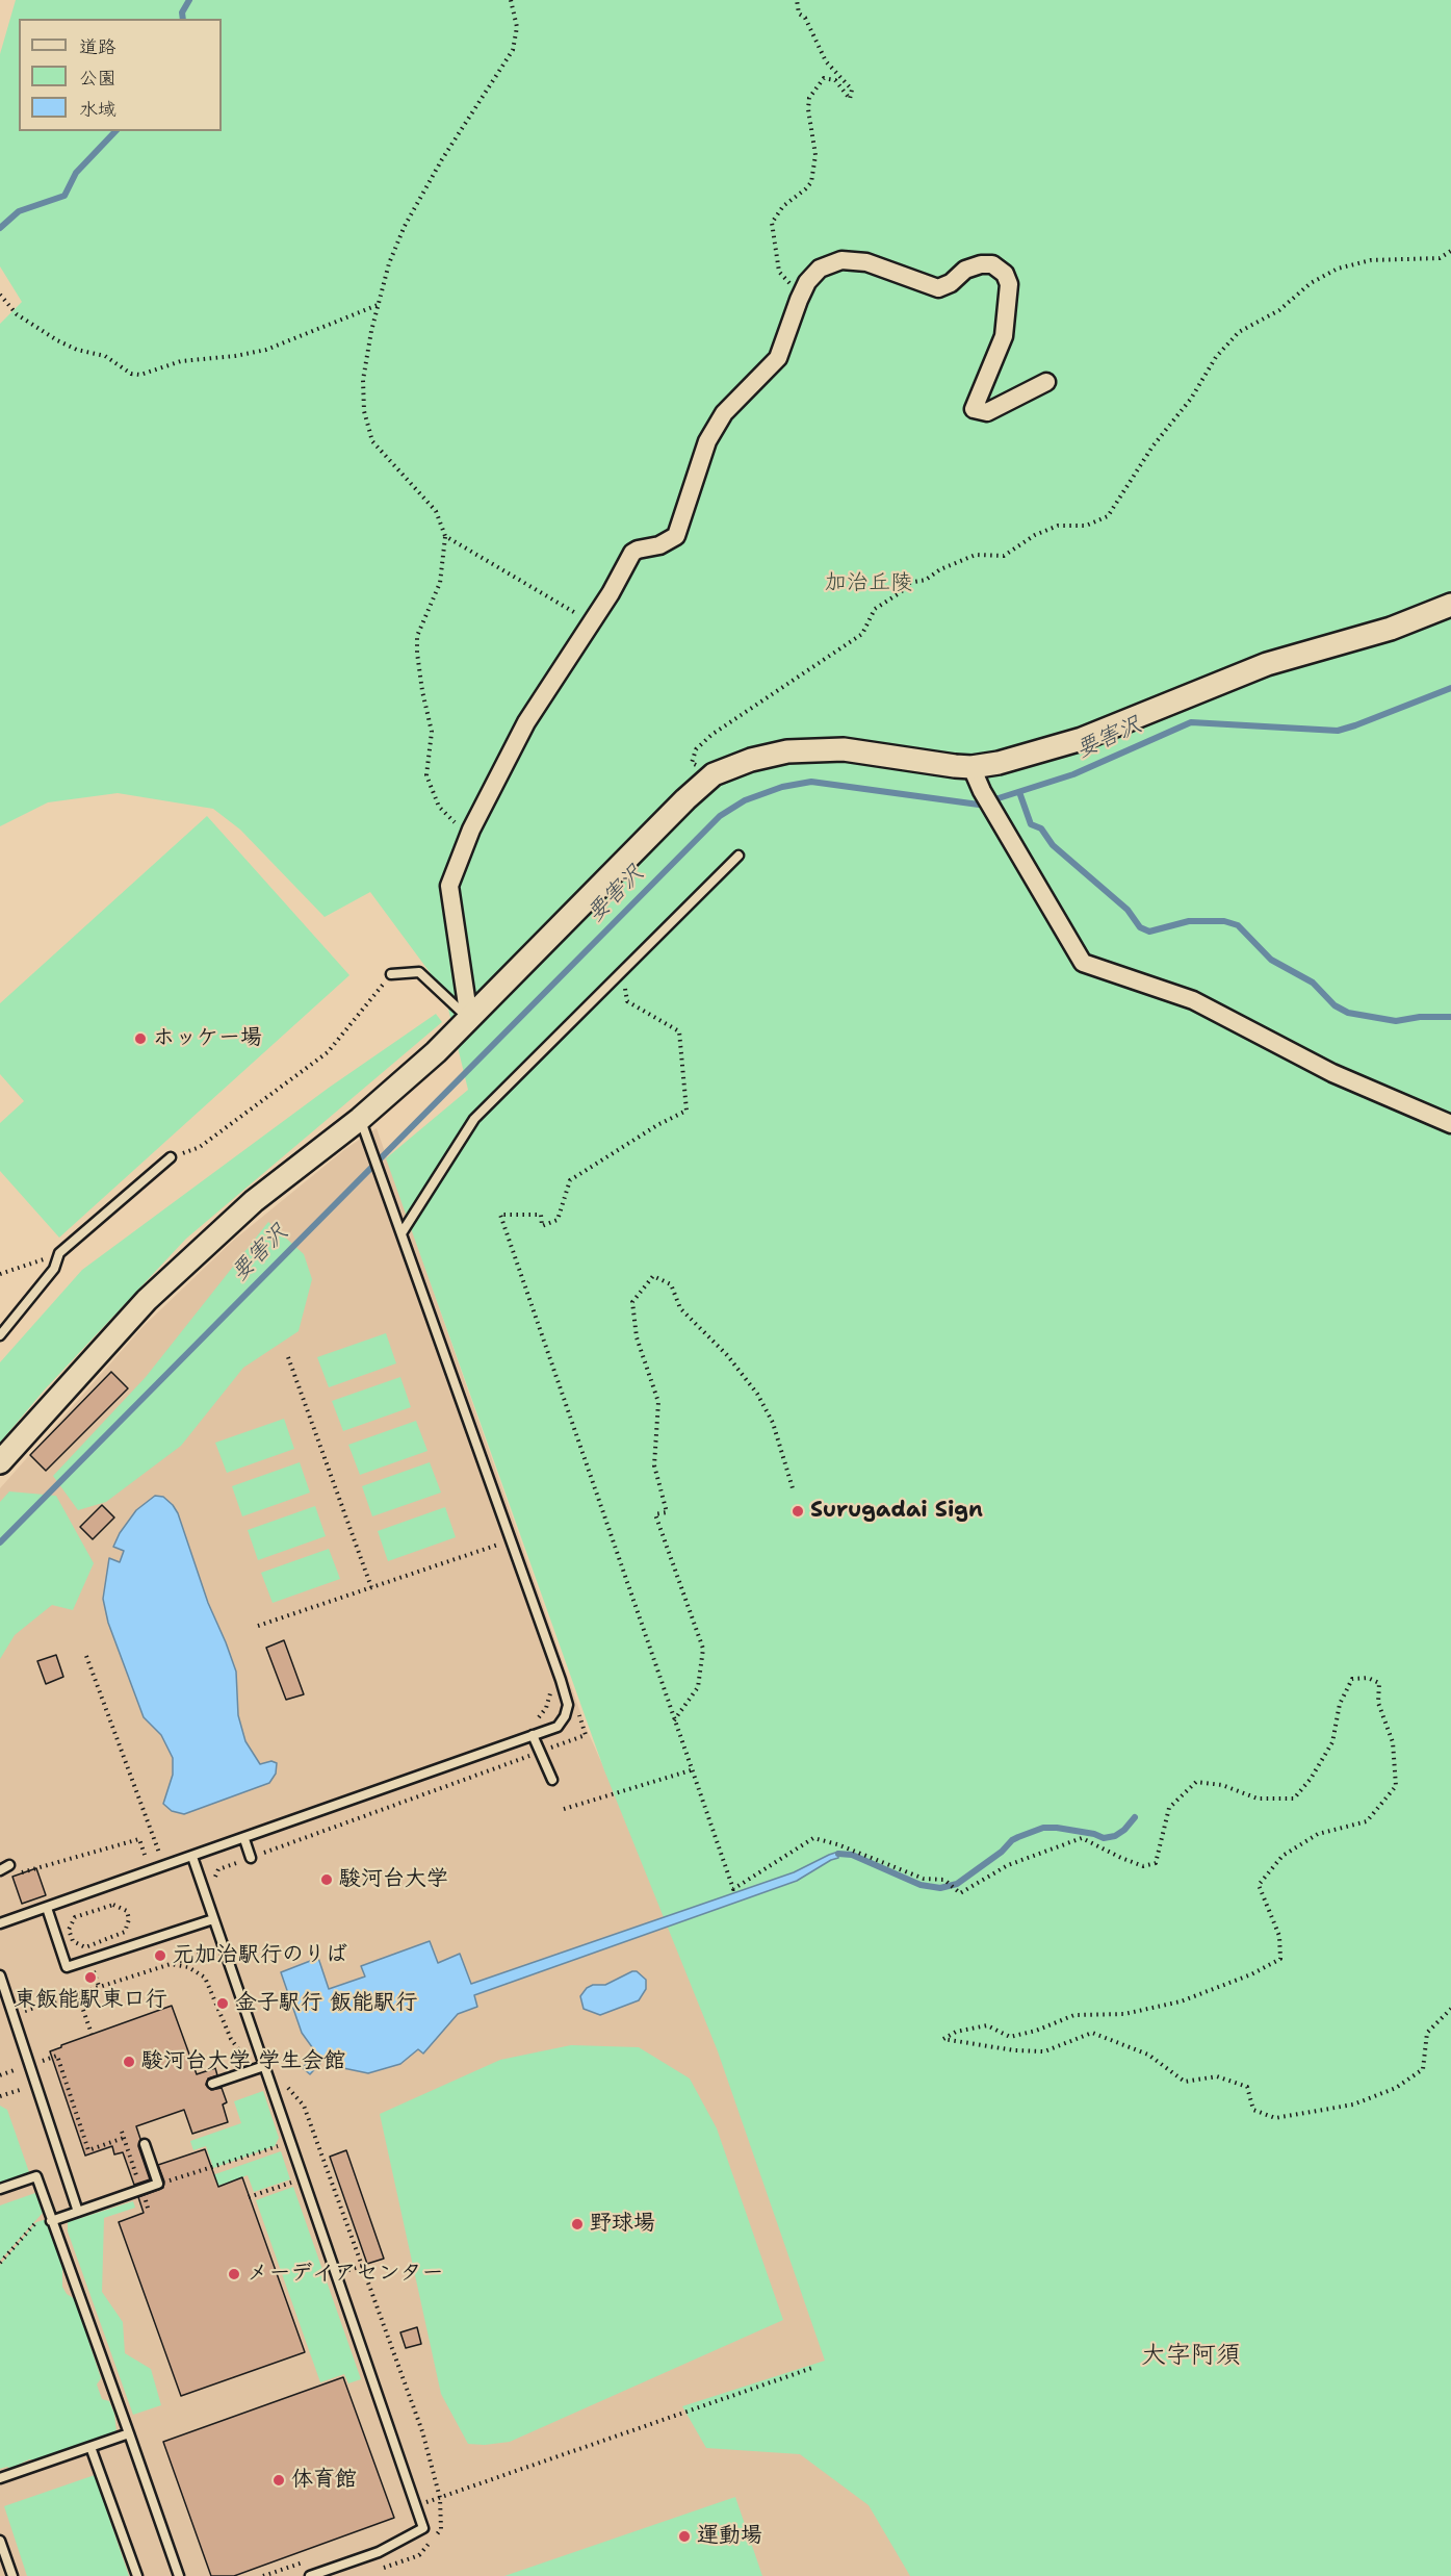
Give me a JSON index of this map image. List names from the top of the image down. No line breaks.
{"districts":["大字阿須"],"water":["要害沢"],"parks":["加治丘陵"],"places":["ホッケー場","Surugadai Sign","駿河台大学","元加治駅行のりば","東飯能駅東口行","金子駅行 飯能駅行","駿河台大学 学生会館","野球場","メーデイアセンター","体育館","運動場"],"legend":["道路","公園","水域"]}
